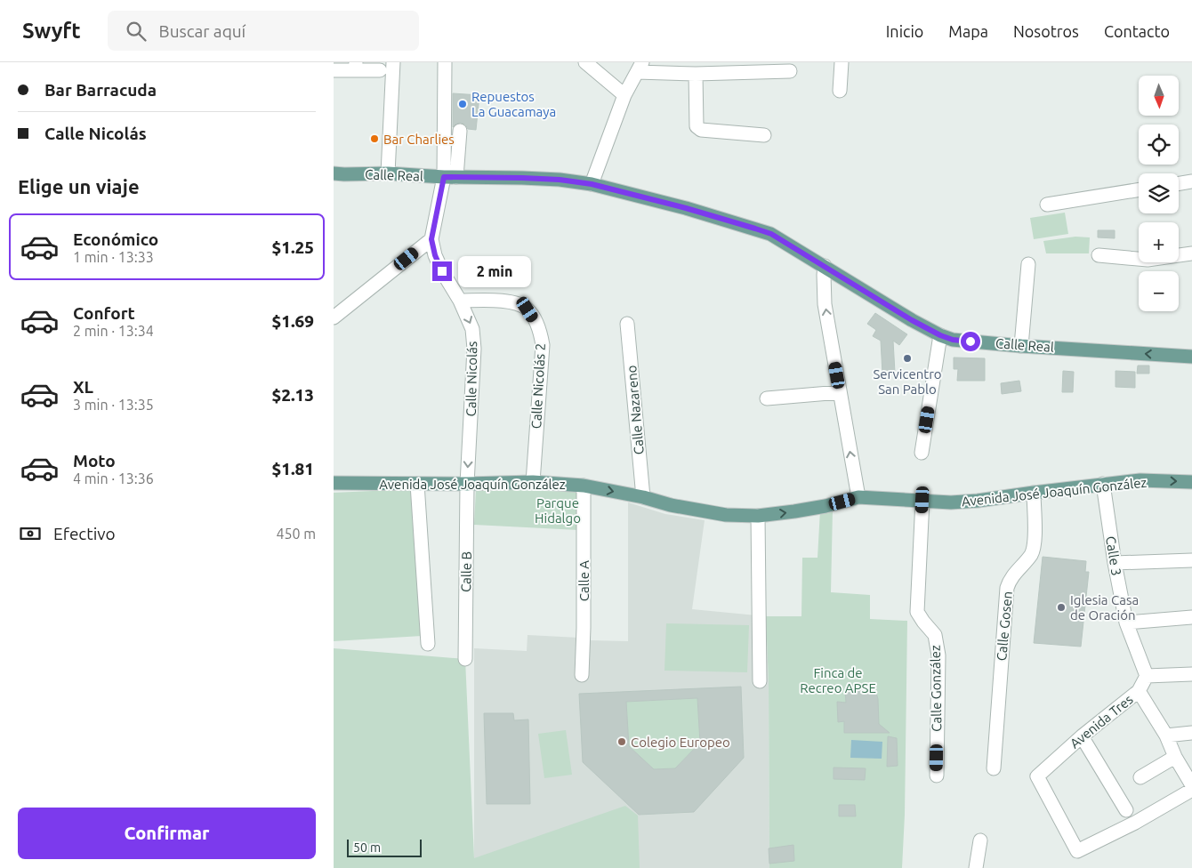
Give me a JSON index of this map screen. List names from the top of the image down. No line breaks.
{"streets":{"main road":["Calle Real","Avenida José Joaquín González"],"street":["Calle Nicolás","Calle Nicolás 2","Calle Nazareno","Calle 3","Calle B","Calle A","Calle Gosen","Calle González","Avenida Tres"]},"crossings":[["Calle Real","Calle Nicolás"],["Calle Nicolás","Calle Nicolás 2"],["Calle Nicolás","Avenida José Joaquín González"],["Calle Nicolás","Calle B"],["Calle Nicolás 2","Avenida José Joaquín González"],["Calle Nazareno","Avenida José Joaquín González"],["Avenida José Joaquín González","Calle 3"],["Avenida José Joaquín González","Calle B"],["Avenida José Joaquín González","Calle A"],["Avenida José Joaquín González","Calle Gosen"],["Avenida José Joaquín González","Calle González"],["Calle 3","Avenida Tres"]],"one_way":["Calle Nicolás"],"parks":["Parque Hidalgo","Finca de Recreo APSE"],"places":["Repuestos La Guacamaya","Bar Charlies","Servicentro San Pablo","Iglesia Casa de Oración","Colegio Europeo"],"scale_bar":"50 m","north":"bottom","page":{"header":"Swyft","search":"Buscar aquí","nav":["Inicio","Mapa","Nosotros","Contacto"],"banner":["Bar Barracuda","Calle Nicolás"],"map_buttons":["+","−"],"heading":"Elige un viaje","list":[{"name":"Económico","note":"1 min · 13:33","value":"$1.25"},{"name":"Confort","note":"2 min · 13:34","value":"$1.69"},{"name":"XL","note":"3 min · 13:35","value":"$2.13"},{"name":"Moto","note":"4 min · 13:36","value":"$1.81"}],"bubble":"2 min","pay":["Efectivo","450 m"],"buttons":"Confirmar","scale":"50 m"}}
